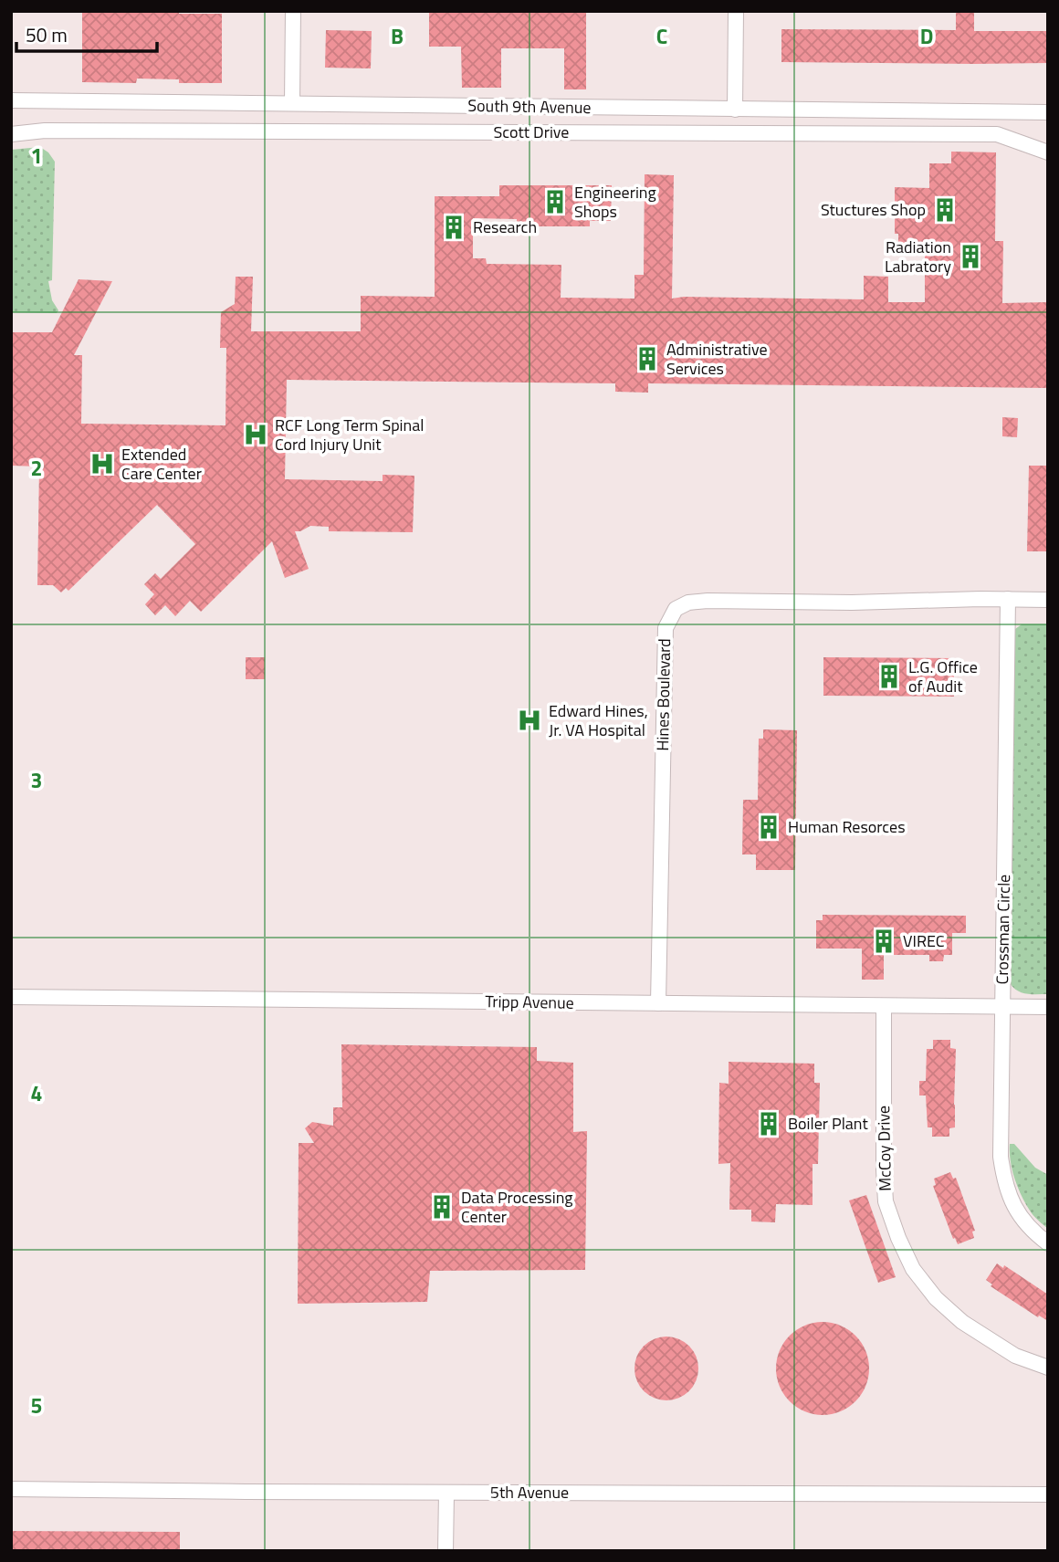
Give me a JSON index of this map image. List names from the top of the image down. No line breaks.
{"streets":{"street":["South 9th Avenue","Scott Drive","Hines Boulevard","Crossman Circle","Tripp Avenue","McCoy Drive","5th Avenue"]},"crossings":[["Hines Boulevard","Crossman Circle"],["Hines Boulevard","Tripp Avenue"],["Crossman Circle","Tripp Avenue"],["Tripp Avenue","McCoy Drive"]],"places":{"building":["Engineering Shops","Stuctures Shop","Research","Radiation Labratory","Administrative Services","L.G. Office of Audit","Human Resorces","VIREC","Boiler Plant","Data Processing Center"],"hospital":["RCF Long Term Spinal Cord Injury Unit","Extended Care Center","Edward Hines, Jr. VA Hospital"]},"scale_bar":"50 m","grid":{"columns":["B","C","D"],"rows":["1","2","3","4","5"]}}
